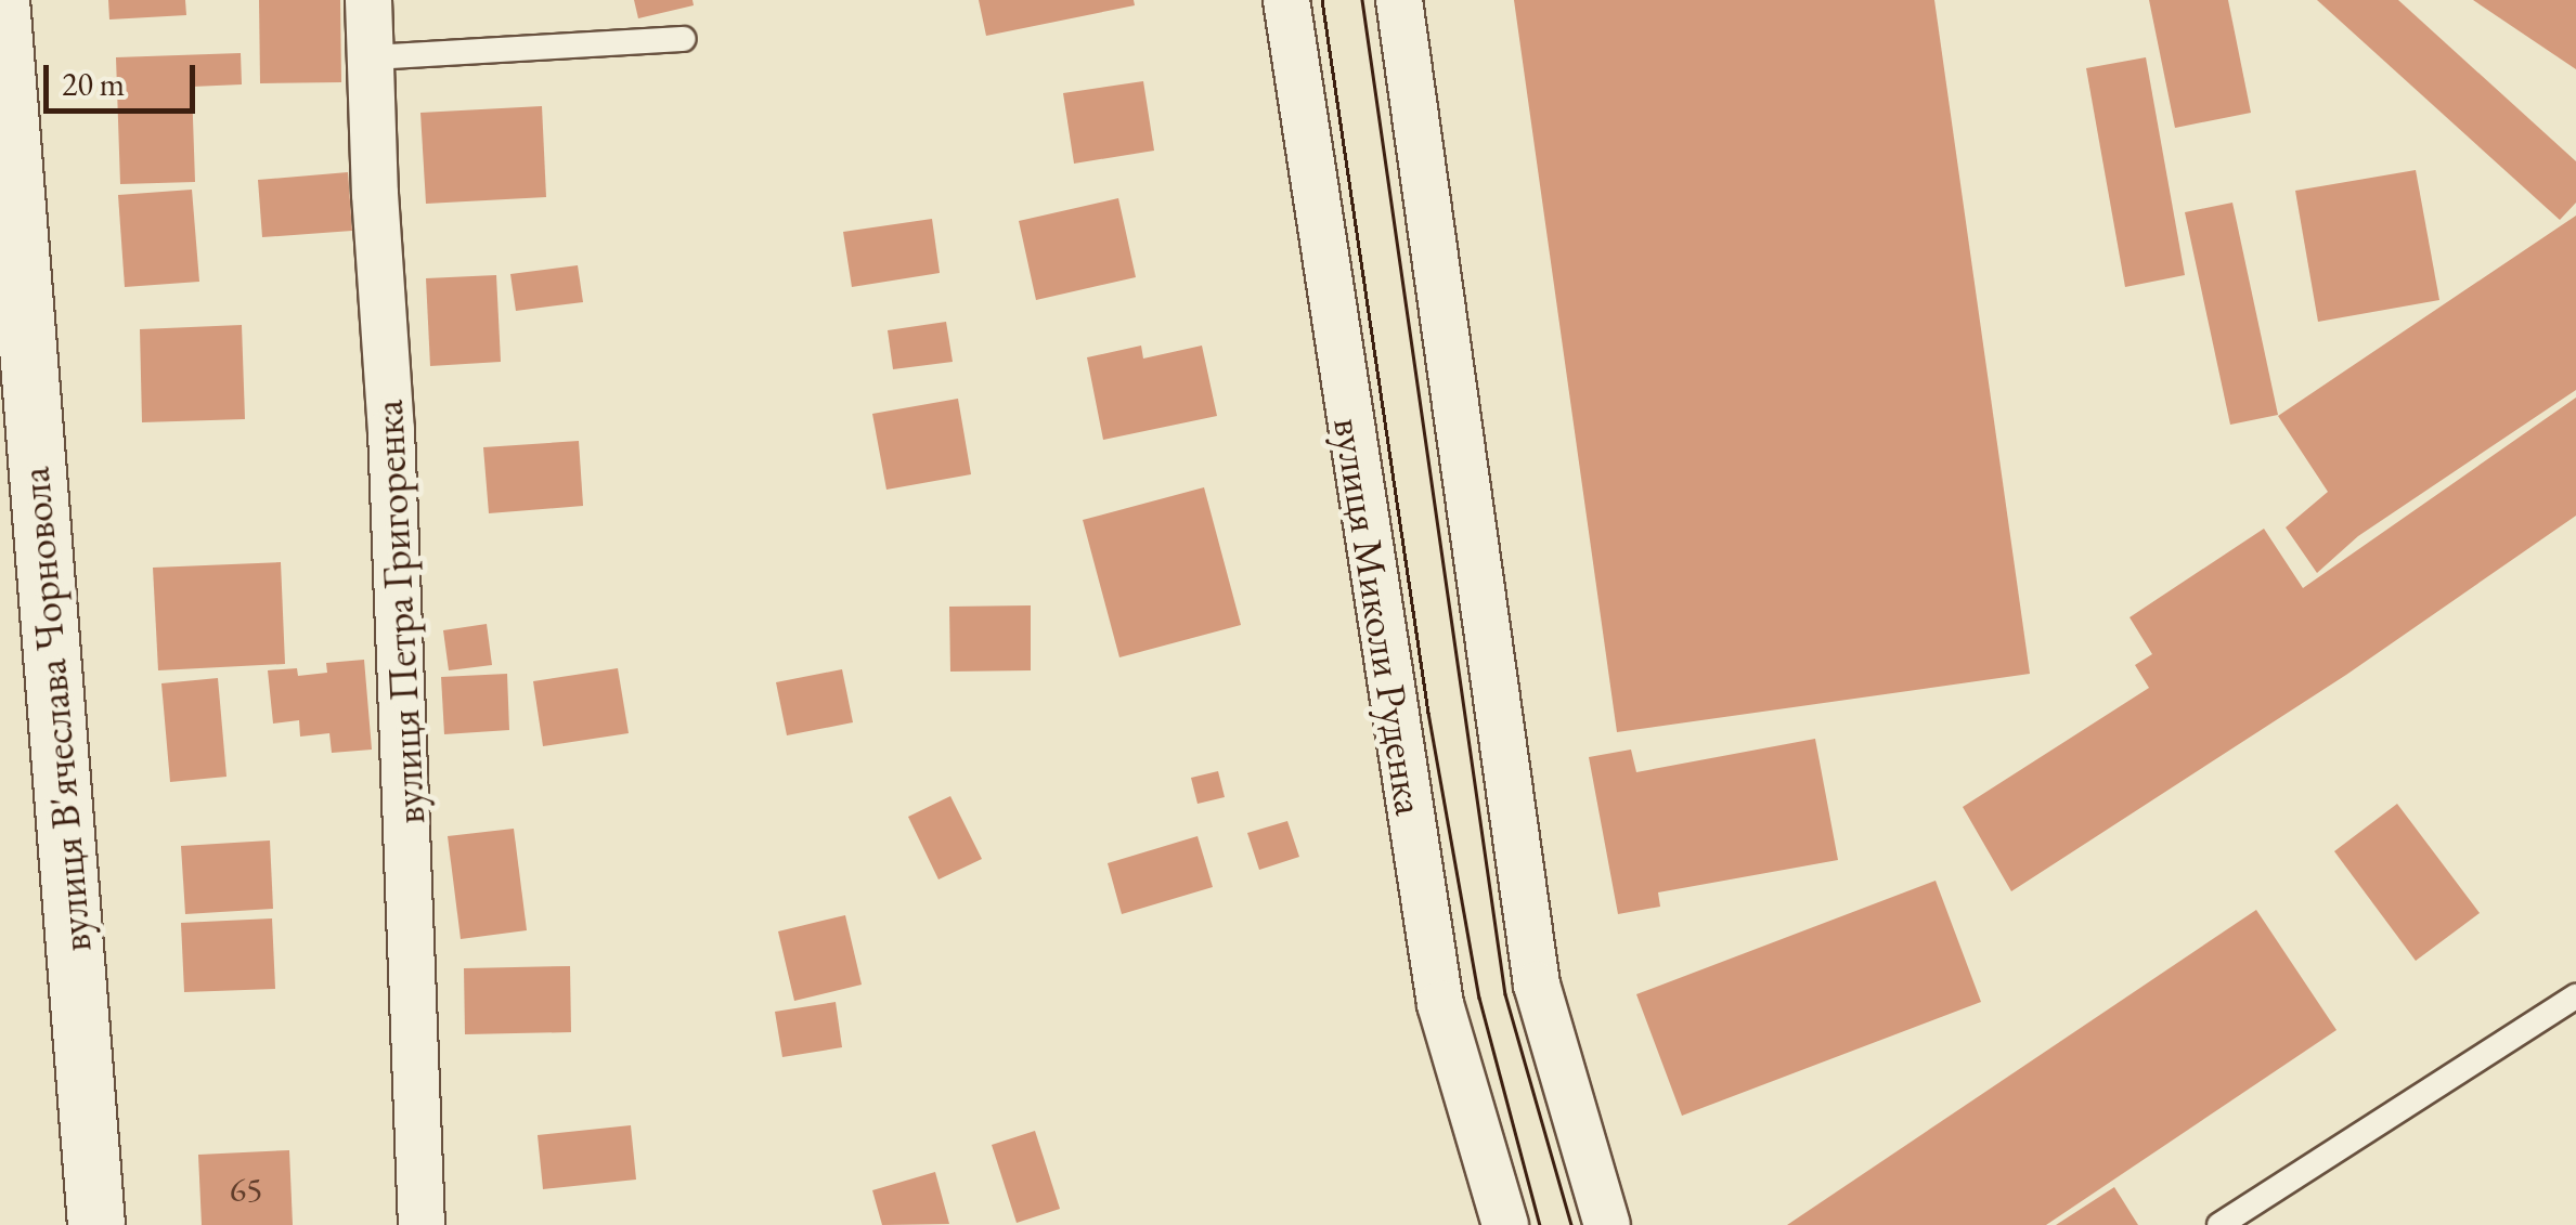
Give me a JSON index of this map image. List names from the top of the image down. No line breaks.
{"streets":{"street":["вулиця Петра Григоренка","вулиця Миколи Руденка","вулиця В'ячеслава Чорновола"]},"house_numbers":["65"],"scale_bar":"20 m"}
